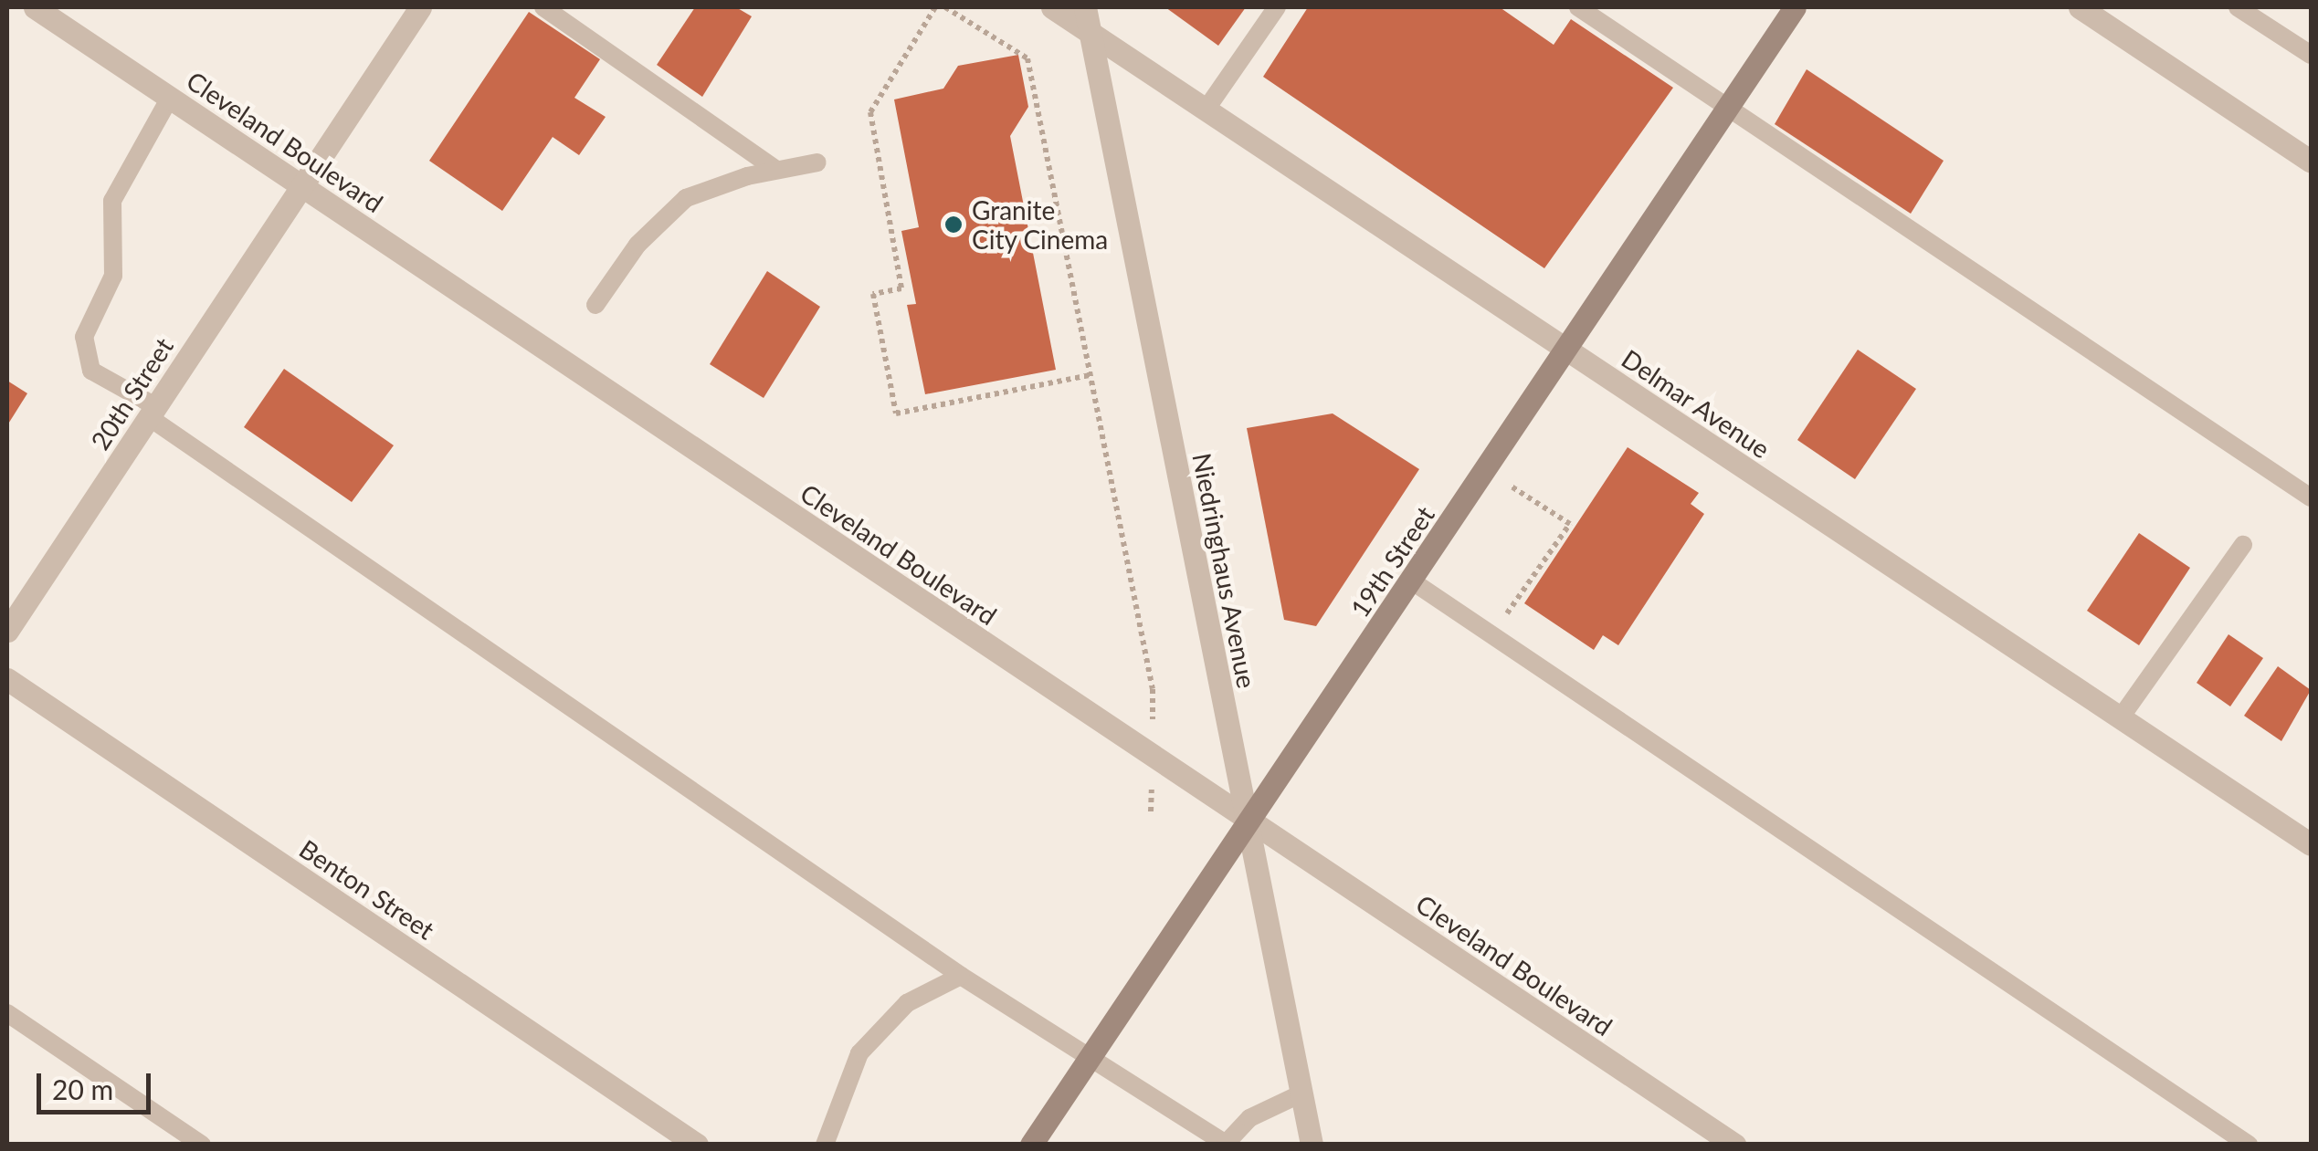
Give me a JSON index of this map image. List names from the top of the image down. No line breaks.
{"streets":{"main road":["19th Street"],"street":["Cleveland Boulevard","20th Street","Delmar Avenue","Niedringhaus Avenue","Benton Street"]},"crossings":[["Cleveland Boulevard","20th Street"],["Cleveland Boulevard","19th Street"],["Cleveland Boulevard","Niedringhaus Avenue"],["Delmar Avenue","19th Street"],["Delmar Avenue","Niedringhaus Avenue"],["19th Street","Niedringhaus Avenue"]],"places":["Granite City Cinema"],"scale_bar":"20 m"}
